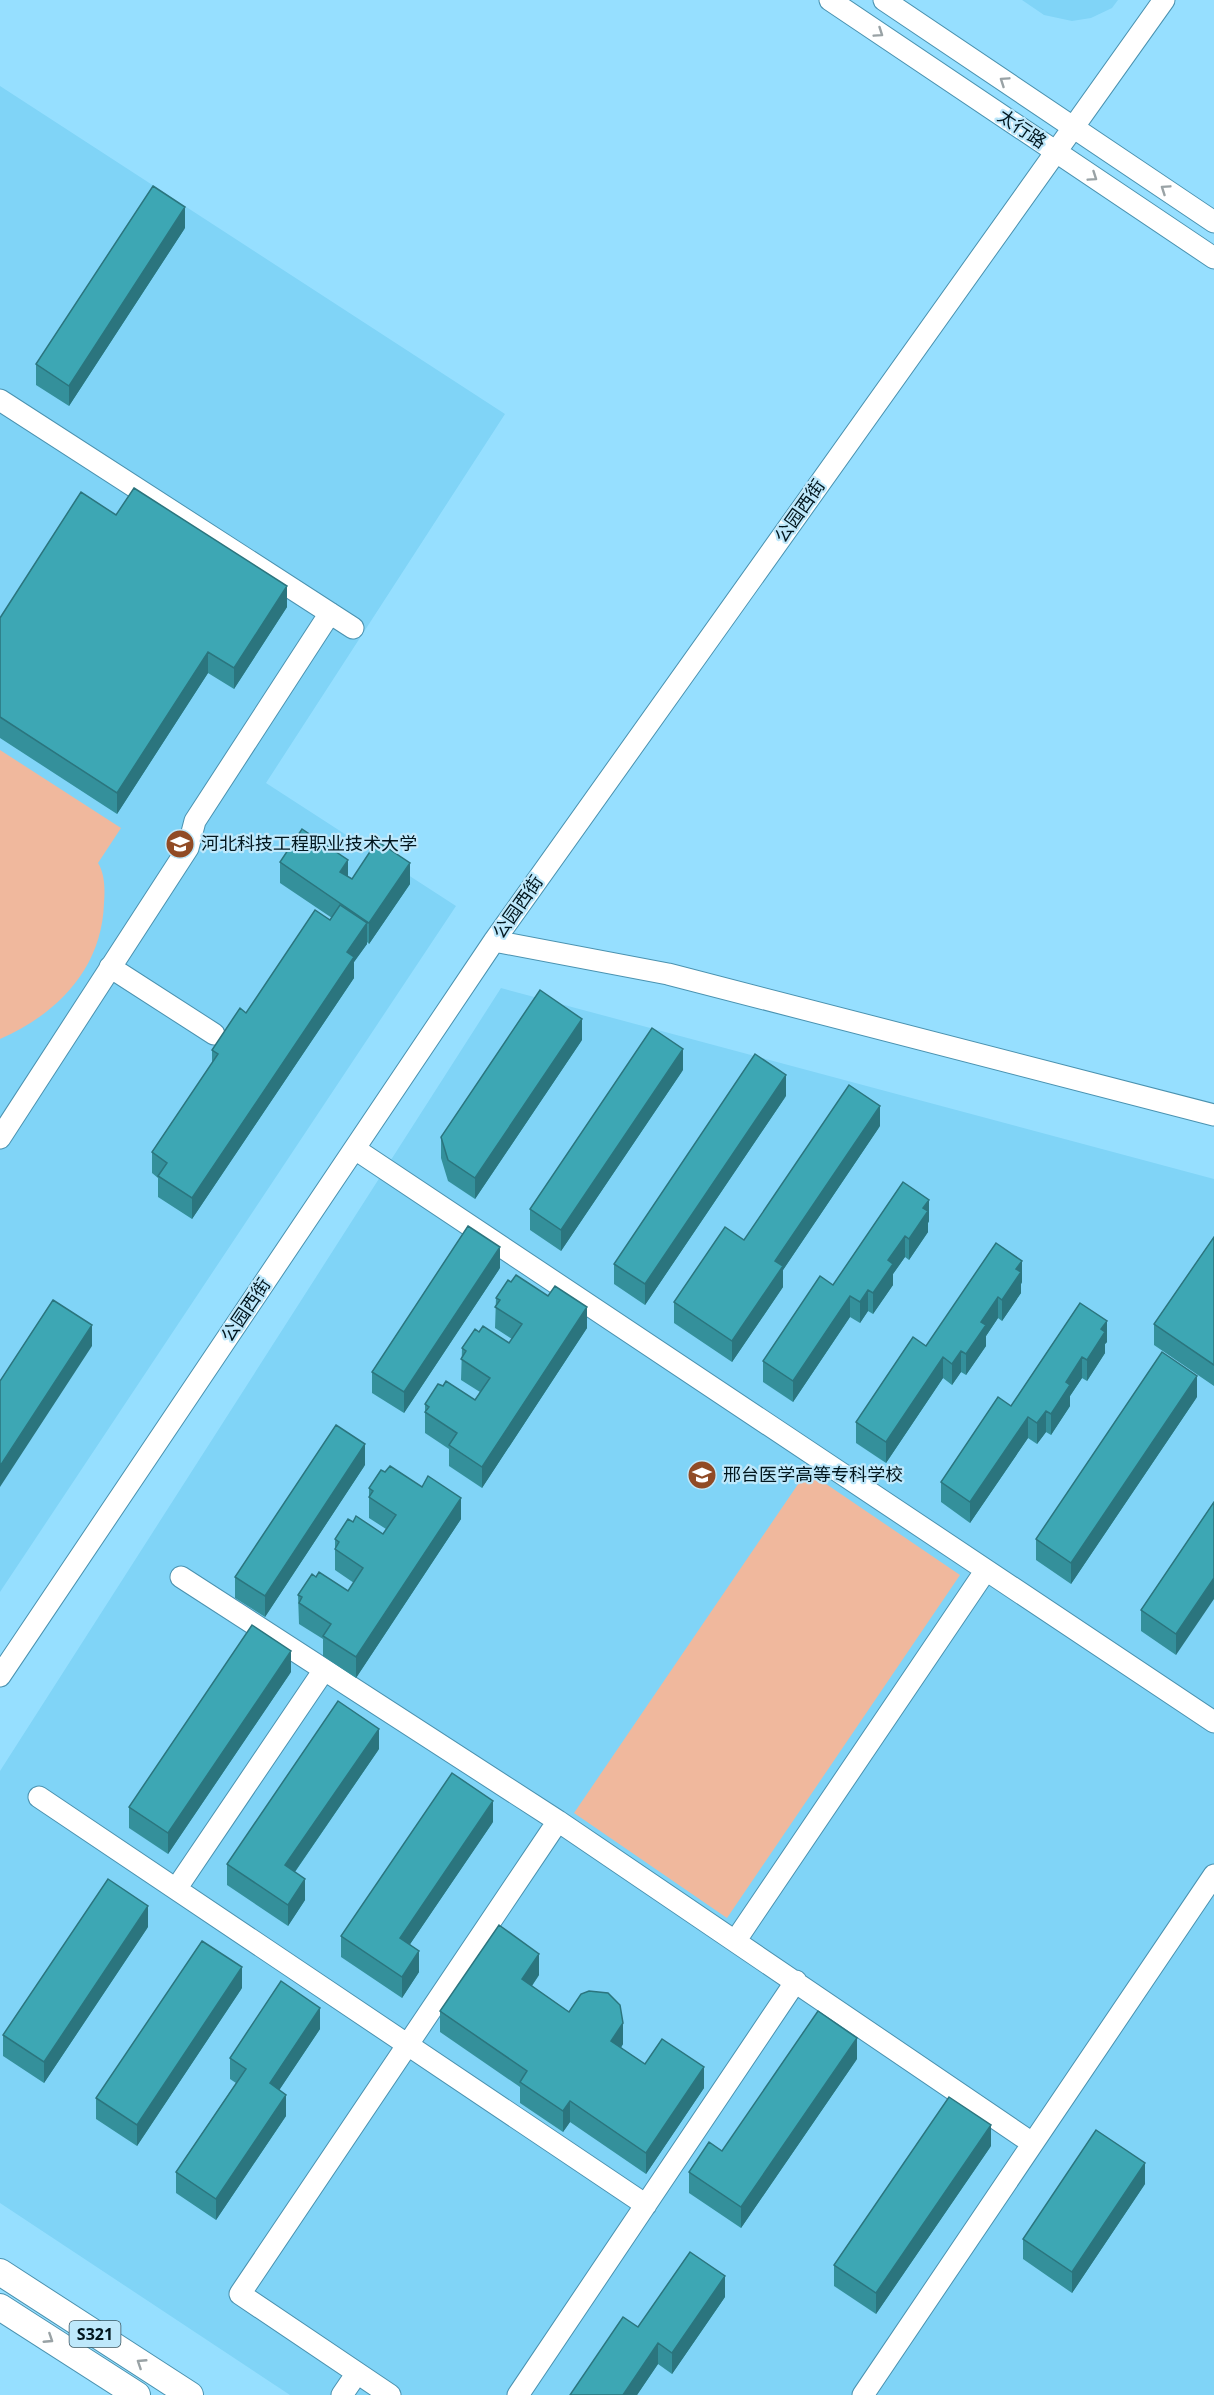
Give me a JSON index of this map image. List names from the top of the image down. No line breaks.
{"streets":{"main road":["S321"],"street":["太行路","公园西街"]},"crossings":[["太行路","公园西街"]],"places":{"school or university":["河北科技工程职业技术大学","邢台医学高等专科学校"]}}
